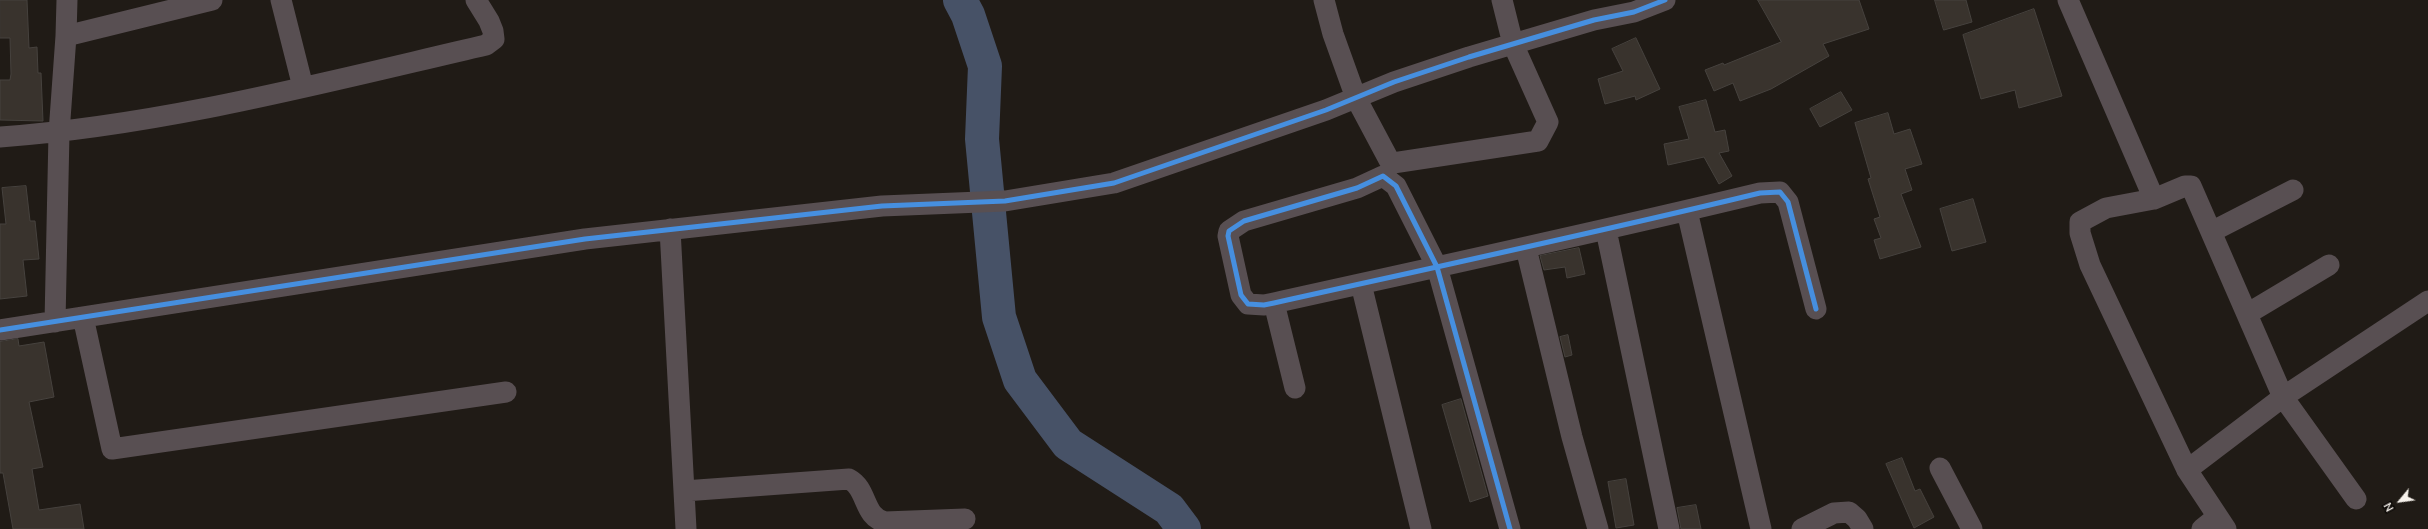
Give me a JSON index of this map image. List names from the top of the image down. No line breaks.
{"north":"bottom left"}
